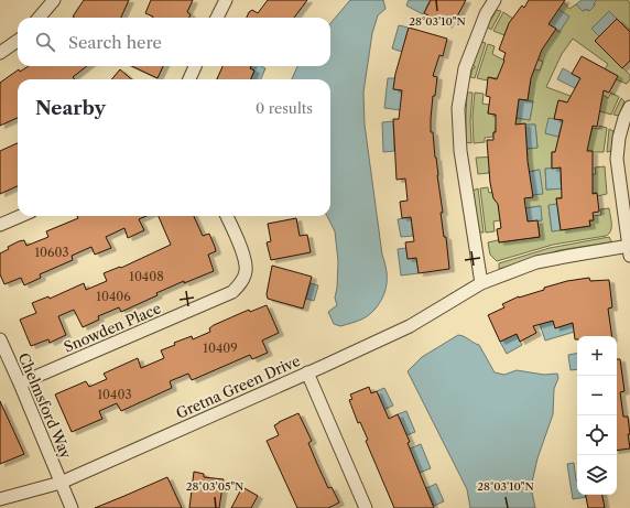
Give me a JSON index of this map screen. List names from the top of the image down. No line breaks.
{"streets":{"street":["Snowden Place","Gretna Green Drive","Chelmsford Way"]},"crossings":[["Snowden Place","Chelmsford Way"],["Gretna Green Drive","Chelmsford Way"]],"house_numbers":["10603","10408","10406","10409","10403"],"page":{"search":"Search here","heading":["Nearby","0 results"],"map_buttons":["+","−"]},"coordinates":["28°03'10\"N","28°03'05\"N"]}
